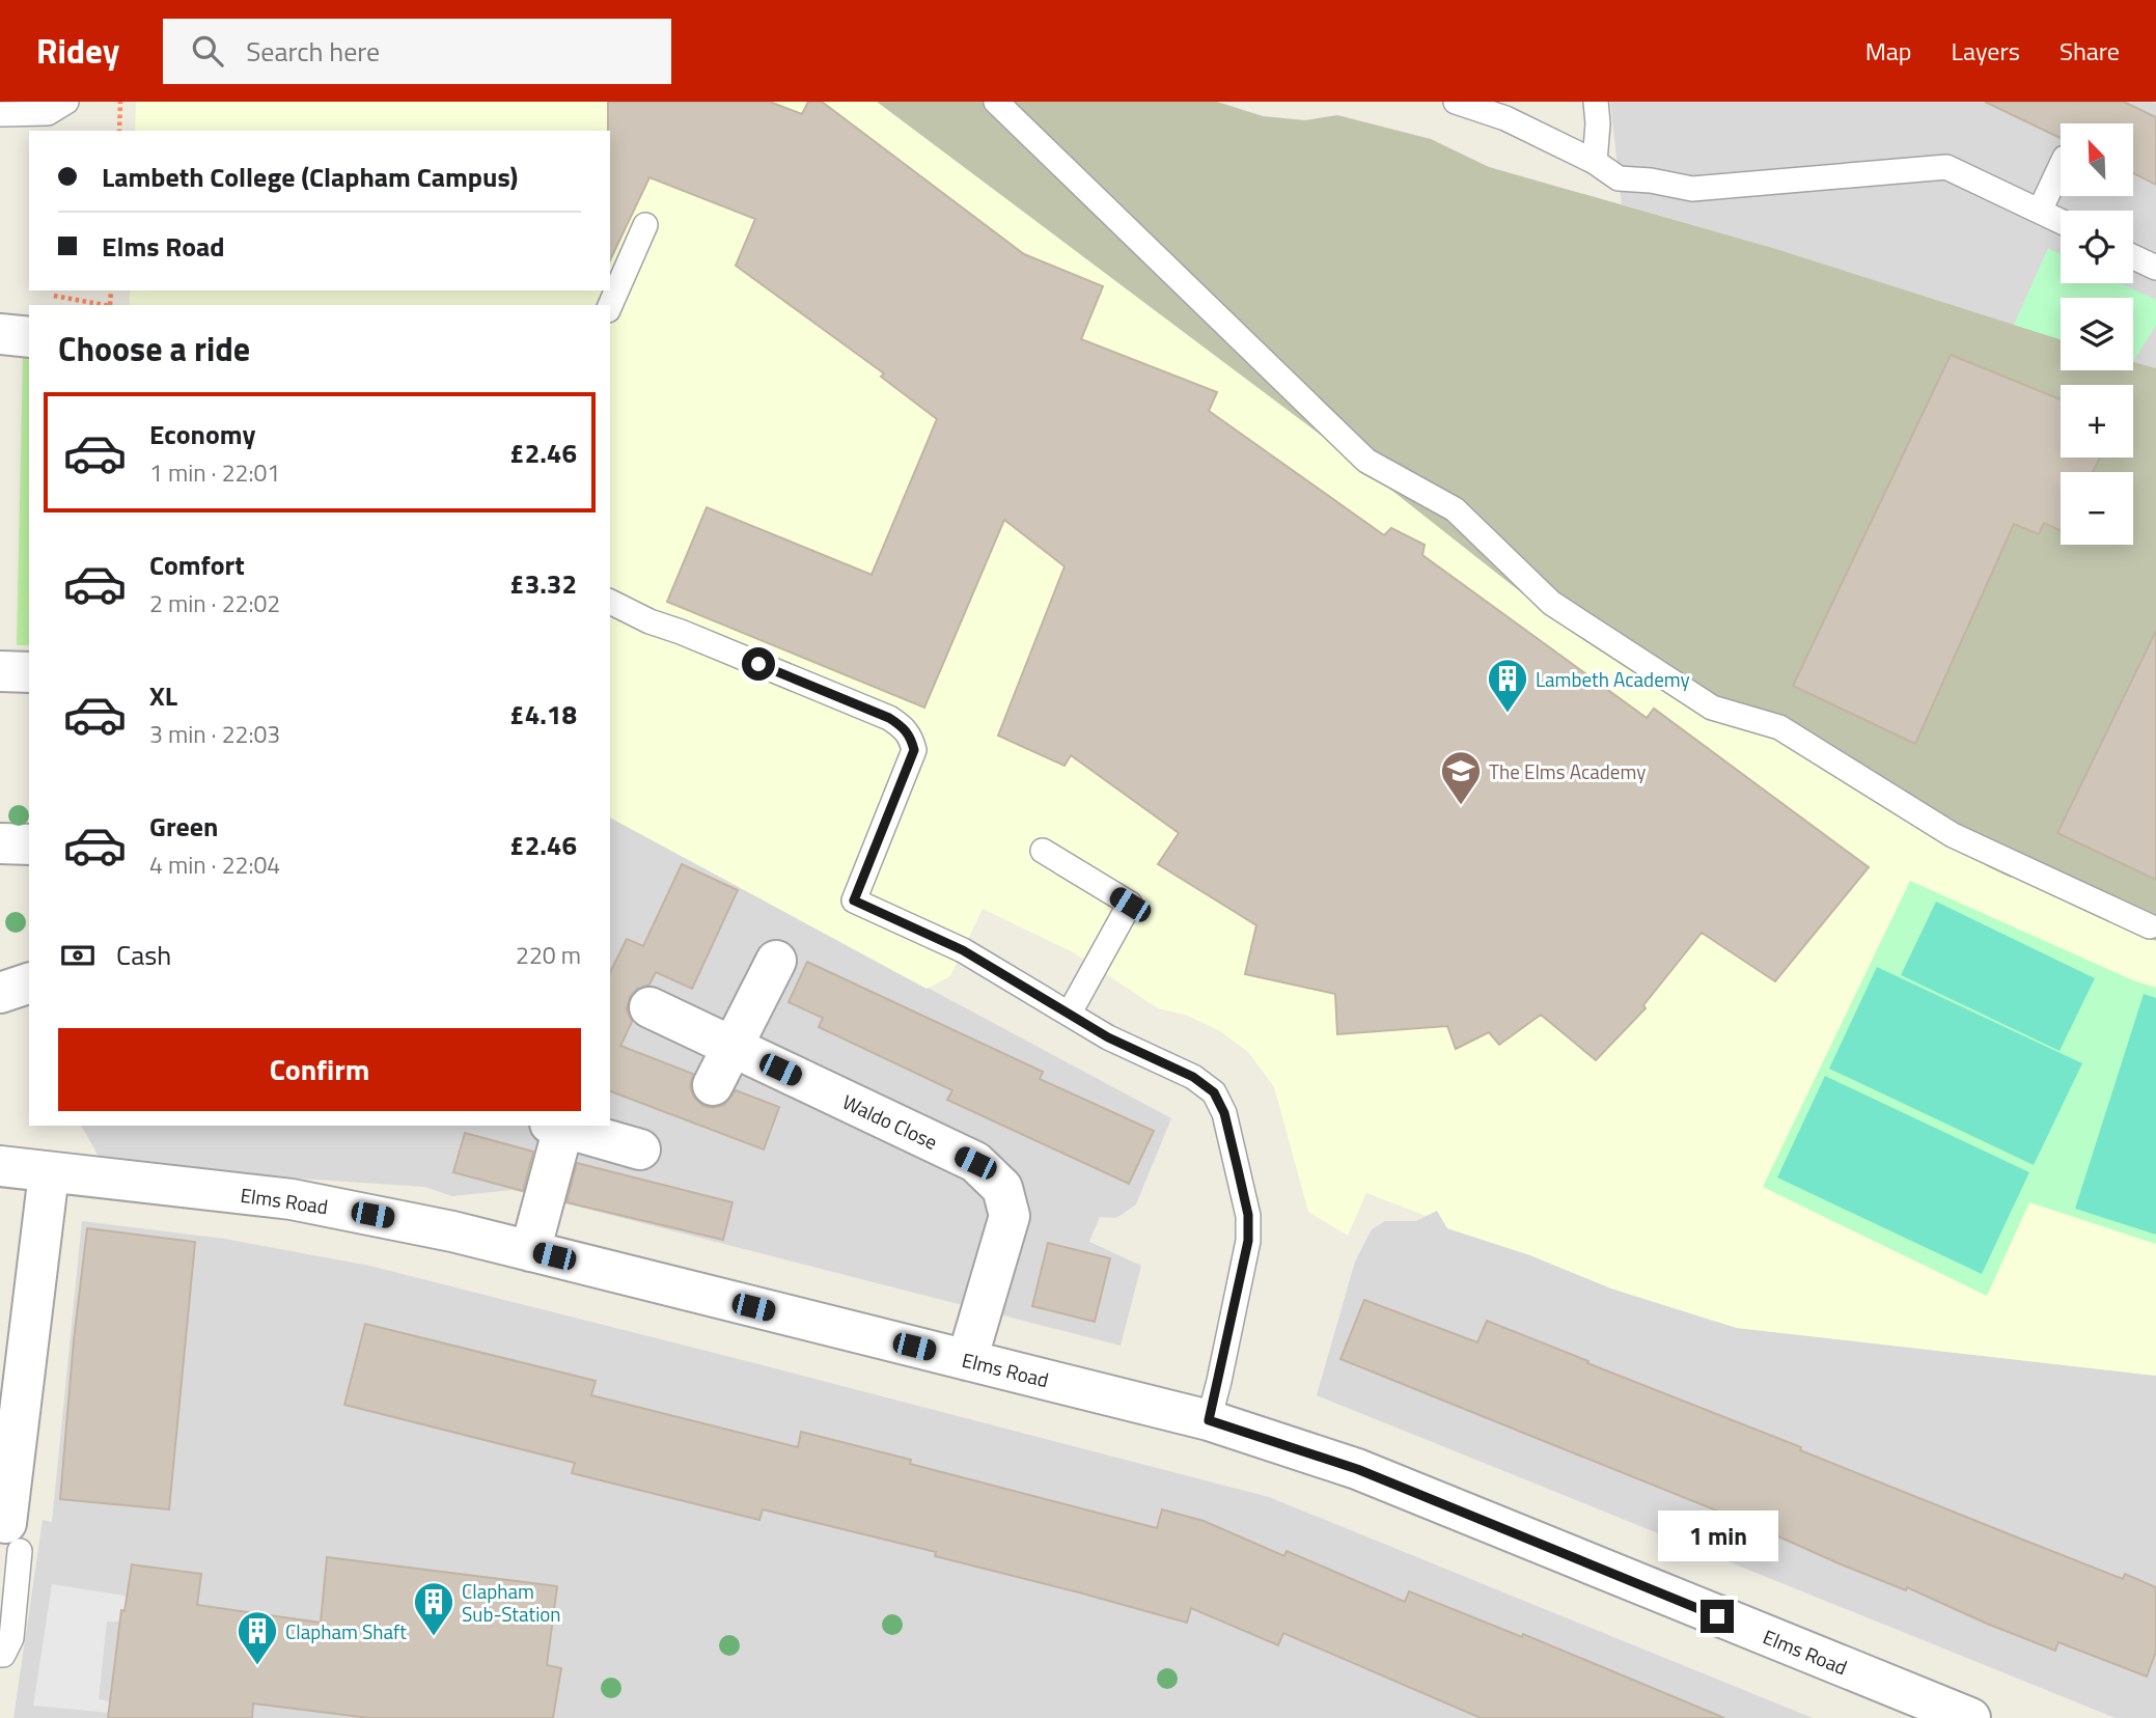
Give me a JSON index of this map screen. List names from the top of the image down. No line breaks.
{"streets":{"street":["Waldo Close","Elms Road"]},"crossings":[["Waldo Close","Elms Road"]],"places":{"building":["Lambeth Academy","Clapham Sub-Station","Clapham Shaft"],"school or university":["The Elms Academy"]},"north":"top left","page":{"header":"Ridey","search":"Search here","nav":["Map","Layers","Share"],"map_buttons":["+","−"],"banner":["Lambeth College (Clapham Campus)","Elms Road"],"heading":"Choose a ride","list":[{"name":"Economy","note":"1 min · 22:01","value":"£2.46"},{"name":"Comfort","note":"2 min · 22:02","value":"£3.32"},{"name":"XL","note":"3 min · 22:03","value":"£4.18"},{"name":"Green","note":"4 min · 22:04","value":"£2.46"}],"pay":["Cash","220 m"],"buttons":"Confirm","bubble":"1 min"}}
